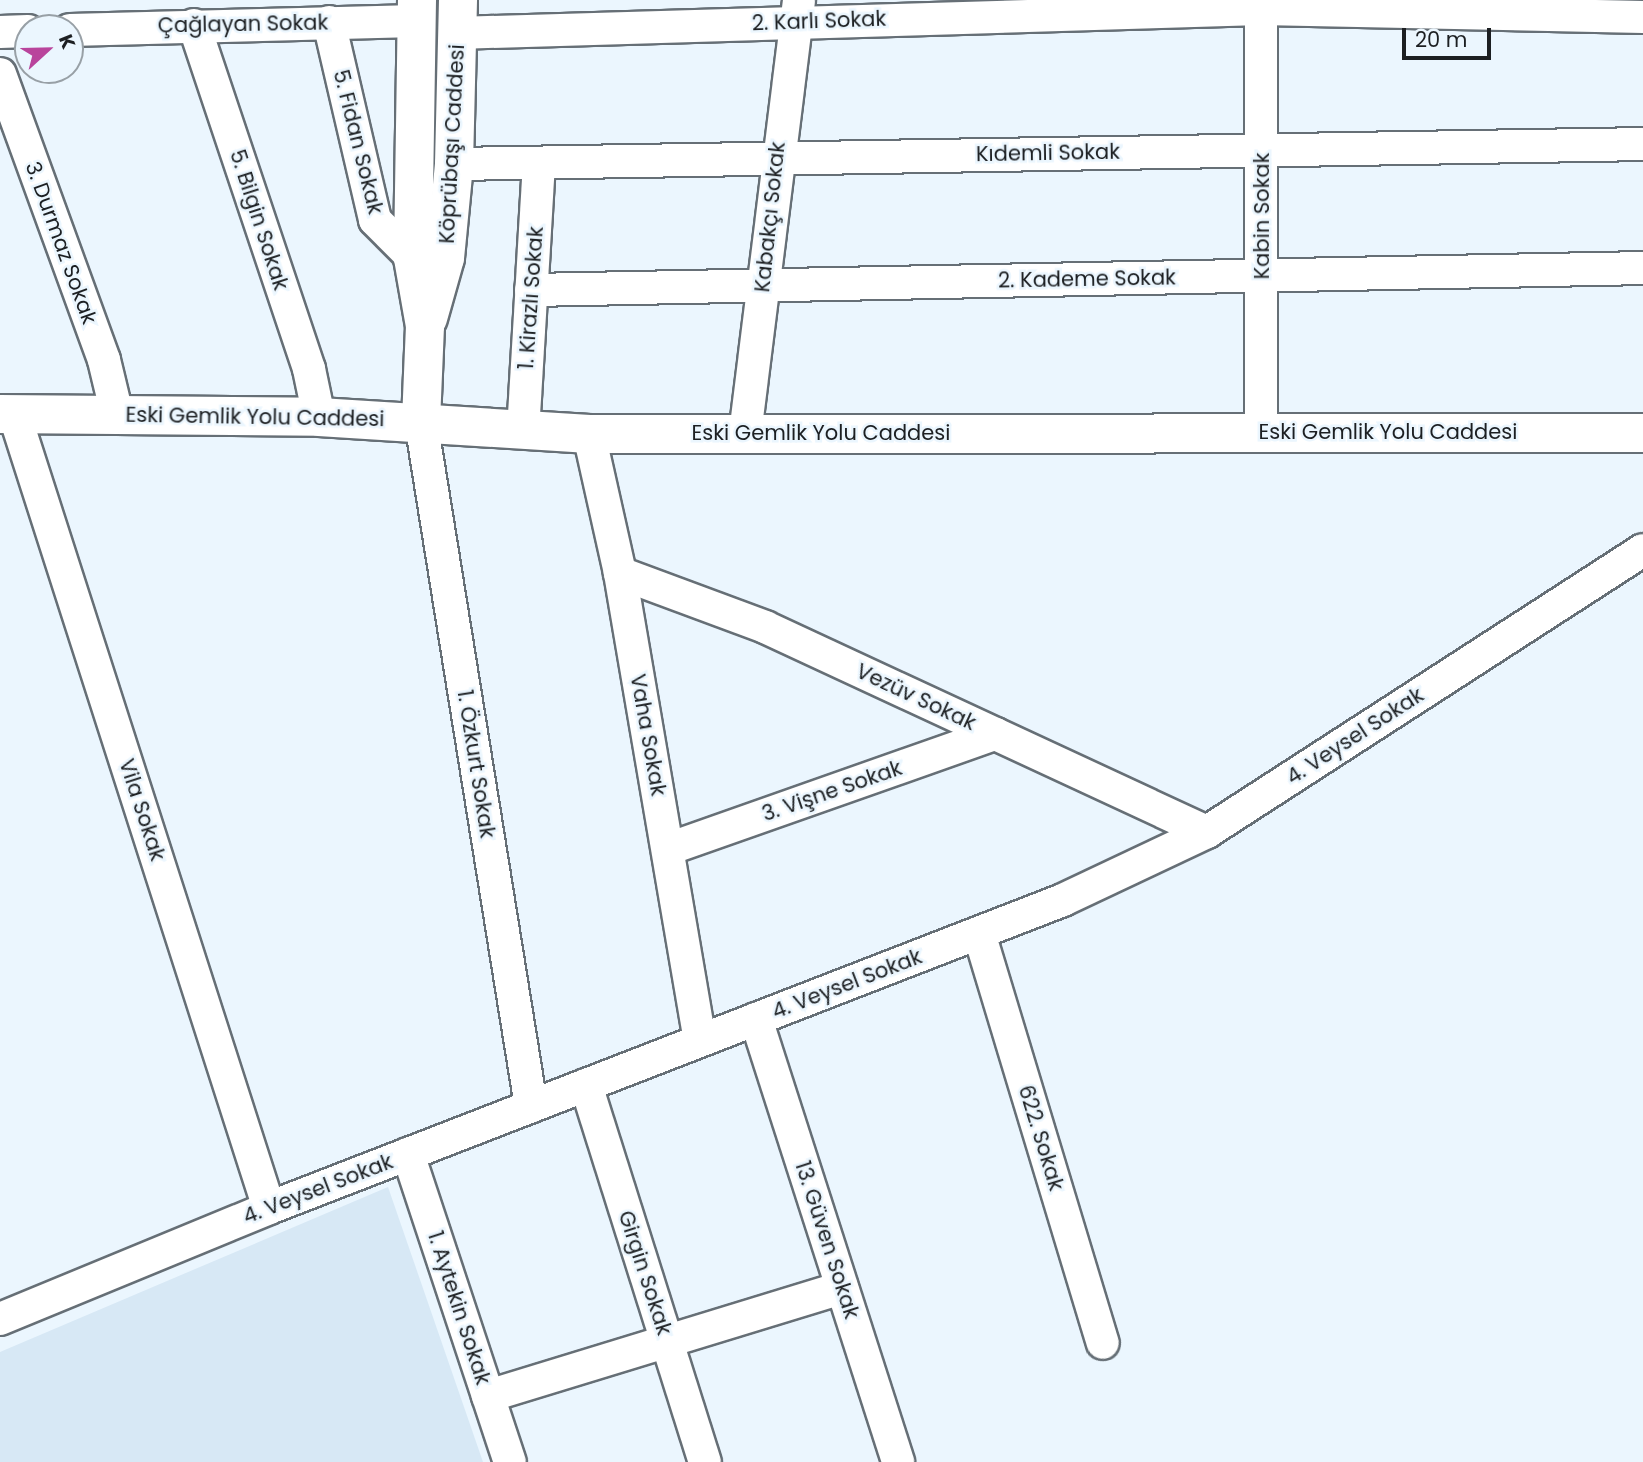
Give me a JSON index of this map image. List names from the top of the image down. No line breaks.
{"streets":{"main road":["Köprübaşı Caddesi","Eski Gemlik Yolu Caddesi"],"street":["2. Karlı Sokak","Çağlayan Sokak","5. Fidan Sokak","Kıdemli Sokak","Kabin Sokak","Kabakçı Sokak","5. Bilgin Sokak","3. Durmaz Sokak","2. Kademe Sokak","1. Kirazlı Sokak","Vezüv Sokak","Vaha Sokak","4. Veysel Sokak","1. Özkurt Sokak","3. Vişne Sokak","Vila Sokak","622. Sokak","13. Güven Sokak","Girgin Sokak","1. Aytekin Sokak"]},"crossings":[["2. Karlı Sokak","Köprübaşı Caddesi"],["2. Karlı Sokak","Kabin Sokak"],["2. Karlı Sokak","Kabakçı Sokak"],["Çağlayan Sokak","5. Fidan Sokak"],["Çağlayan Sokak","Köprübaşı Caddesi"],["Çağlayan Sokak","5. Bilgin Sokak"],["5. Fidan Sokak","Köprübaşı Caddesi"],["Köprübaşı Caddesi","Kıdemli Sokak"],["Köprübaşı Caddesi","Eski Gemlik Yolu Caddesi"],["Köprübaşı Caddesi","1. Özkurt Sokak"],["Kıdemli Sokak","Kabin Sokak"],["Kıdemli Sokak","Kabakçı Sokak"],["Kıdemli Sokak","1. Kirazlı Sokak"],["Kabin Sokak","2. Kademe Sokak"],["Kabin Sokak","Eski Gemlik Yolu Caddesi"],["Kabakçı Sokak","2. Kademe Sokak"],["Kabakçı Sokak","Eski Gemlik Yolu Caddesi"],["5. Bilgin Sokak","Eski Gemlik Yolu Caddesi"],["3. Durmaz Sokak","Eski Gemlik Yolu Caddesi"],["2. Kademe Sokak","1. Kirazlı Sokak"],["1. Kirazlı Sokak","Eski Gemlik Yolu Caddesi"],["Eski Gemlik Yolu Caddesi","Vaha Sokak"],["Eski Gemlik Yolu Caddesi","1. Özkurt Sokak"],["Eski Gemlik Yolu Caddesi","Vila Sokak"],["Vezüv Sokak","Vaha Sokak"],["Vezüv Sokak","4. Veysel Sokak"],["Vezüv Sokak","3. Vişne Sokak"],["Vaha Sokak","4. Veysel Sokak"],["Vaha Sokak","3. Vişne Sokak"],["4. Veysel Sokak","1. Özkurt Sokak"],["4. Veysel Sokak","Vila Sokak"],["4. Veysel Sokak","622. Sokak"],["4. Veysel Sokak","13. Güven Sokak"],["4. Veysel Sokak","Girgin Sokak"],["4. Veysel Sokak","1. Aytekin Sokak"]],"scale_bar":"20 m","north":"right"}
